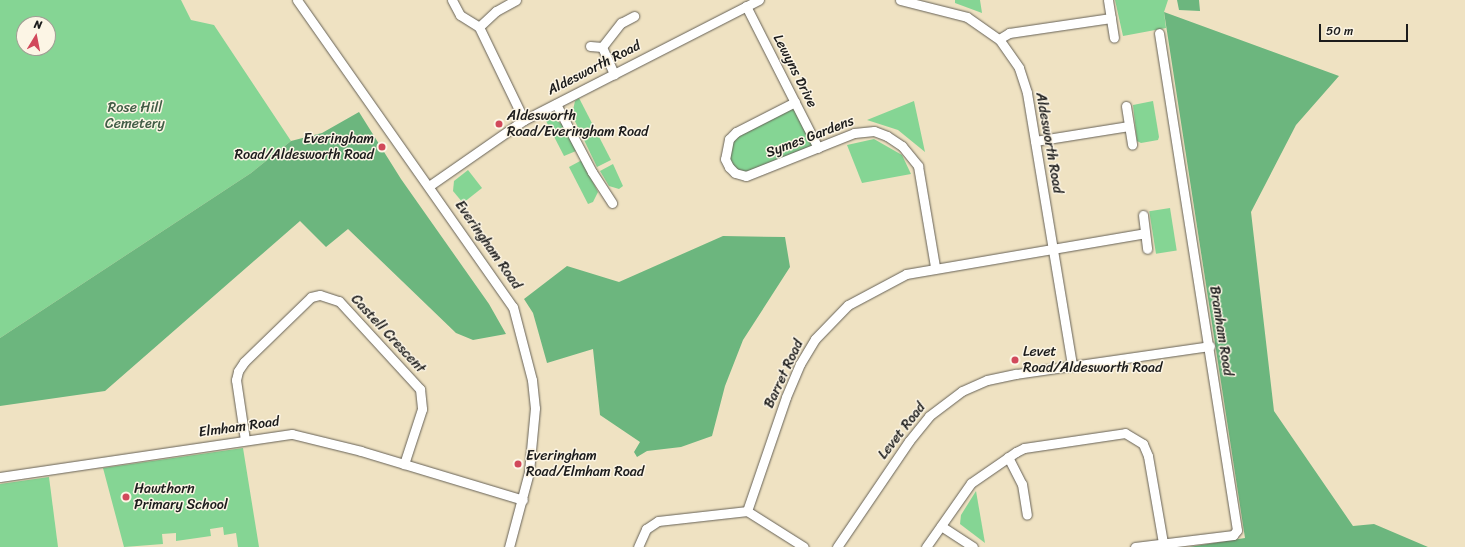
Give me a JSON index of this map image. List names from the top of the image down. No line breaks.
{"streets":{"street":["Aldesworth Road","Lewyns Drive","Symes Gardens","Everingham Road","Bramham Road","Castell Crescent","Barret Road","Elmham Road","Levet Road"]},"crossings":[["Aldesworth Road","Lewyns Drive"],["Aldesworth Road","Everingham Road"],["Aldesworth Road","Barret Road"],["Aldesworth Road","Levet Road"],["Lewyns Drive","Symes Gardens"],["Symes Gardens","Barret Road"],["Everingham Road","Elmham Road"],["Bramham Road","Levet Road"],["Castell Crescent","Elmham Road"]],"parks":["Rose Hill Cemetery"],"places":["Aldesworth Road/Everingham Road","Everingham Road/Aldesworth Road","Levet Road/Aldesworth Road","Everingham Road/Elmham Road","Hawthorn Primary School"],"scale_bar":"50 m","north":"top"}
